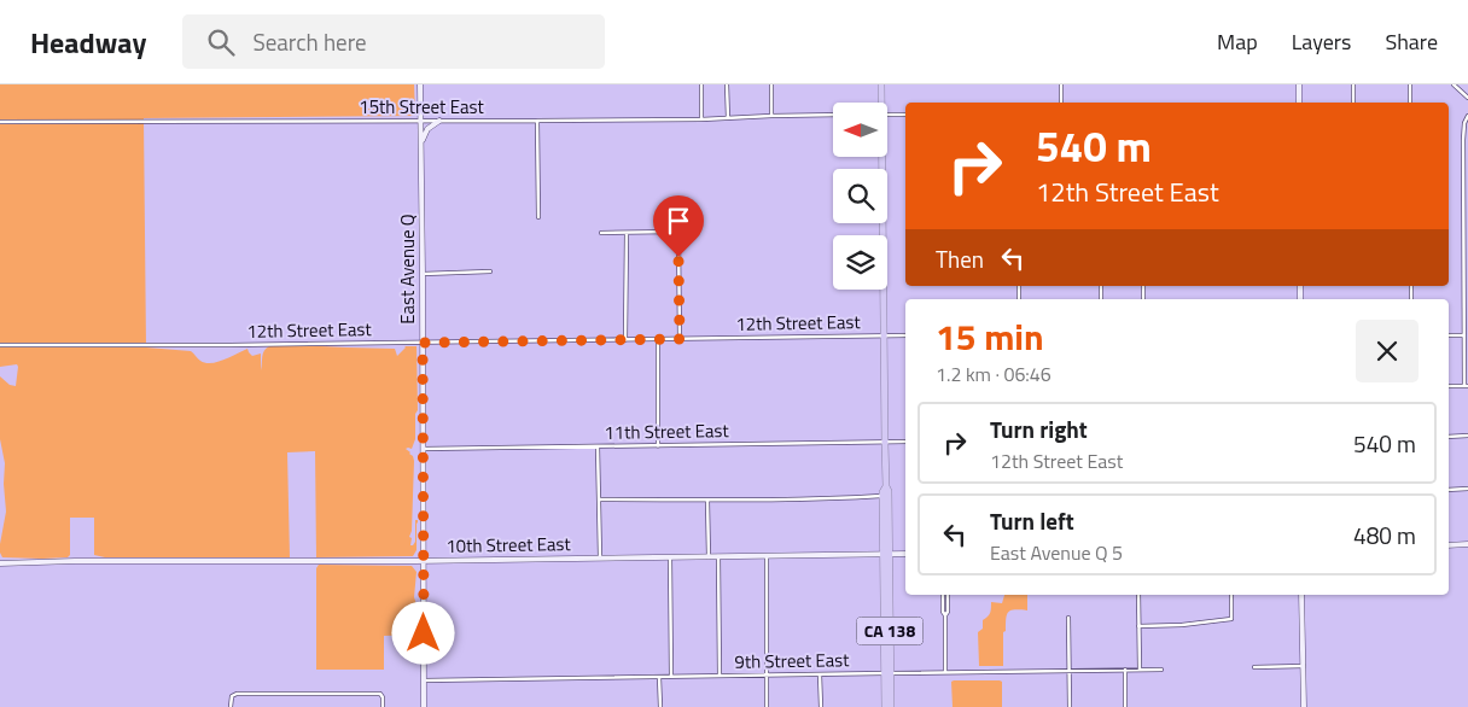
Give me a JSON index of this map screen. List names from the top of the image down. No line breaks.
{"streets":{"highway":["CA 138"],"main road":["East Avenue Q","10th Street East"],"street":["15th Street East","12th Street East","11th Street East","9th Street East"]},"crossings":[["15th Street East","East Avenue Q"],["East Avenue Q","12th Street East"],["East Avenue Q","11th Street East"],["East Avenue Q","10th Street East"],["East Avenue Q","9th Street East"],["12th Street East","CA 138"],["11th Street East","CA 138"],["10th Street East","CA 138"],["CA 138","9th Street East"]],"north":"left","page":{"header":"Headway","search":"Search here","nav":["Map","Layers","Share"],"turn":["540 m","12th Street East"],"then":"Then","heading":["15 min","1.2 km · 06:46"],"list":[{"name":"Turn right","note":"12th Street East","value":"540 m"},{"name":"Turn left","note":"East Avenue Q 5","value":"480 m"}]}}
